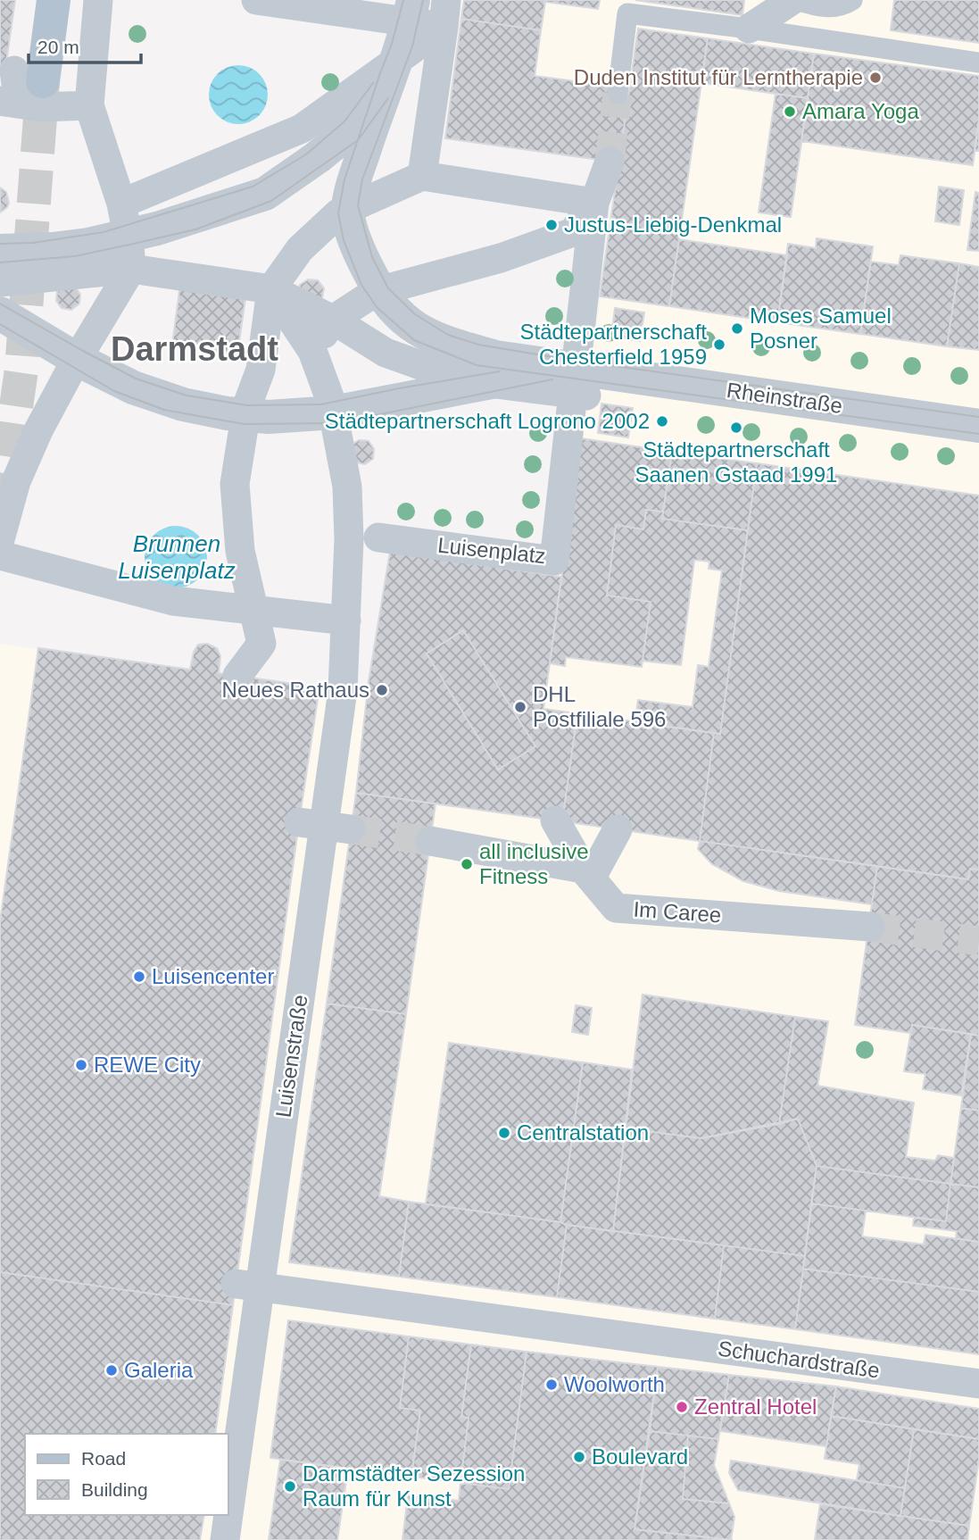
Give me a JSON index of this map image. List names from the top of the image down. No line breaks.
{"streets":{"street":["Rheinstraße","Luisenplatz","Im Caree","Luisenstraße","Schuchardstraße"]},"crossings":[["Rheinstraße","Luisenplatz"],["Luisenstraße","Schuchardstraße"]],"districts":["Darmstadt"],"water":["Brunnen Luisenplatz"],"places":["Duden Institut für Lerntherapie","Amara Yoga","Justus-Liebig-Denkmal","Moses Samuel Posner","Städtepartnerschaft Chesterfield 1959","Städtepartnerschaft Logrono 2002","Städtepartnerschaft Saanen Gstaad 1991","Neues Rathaus","DHL Postfiliale 596","all inclusive Fitness","Luisencenter","REWE City","Centralstation","Galeria","Woolworth","Zentral Hotel","Boulevard","Darmstädter Sezession Raum für Kunst"],"legend":["Road","Building"],"scale_bar":"20 m"}
